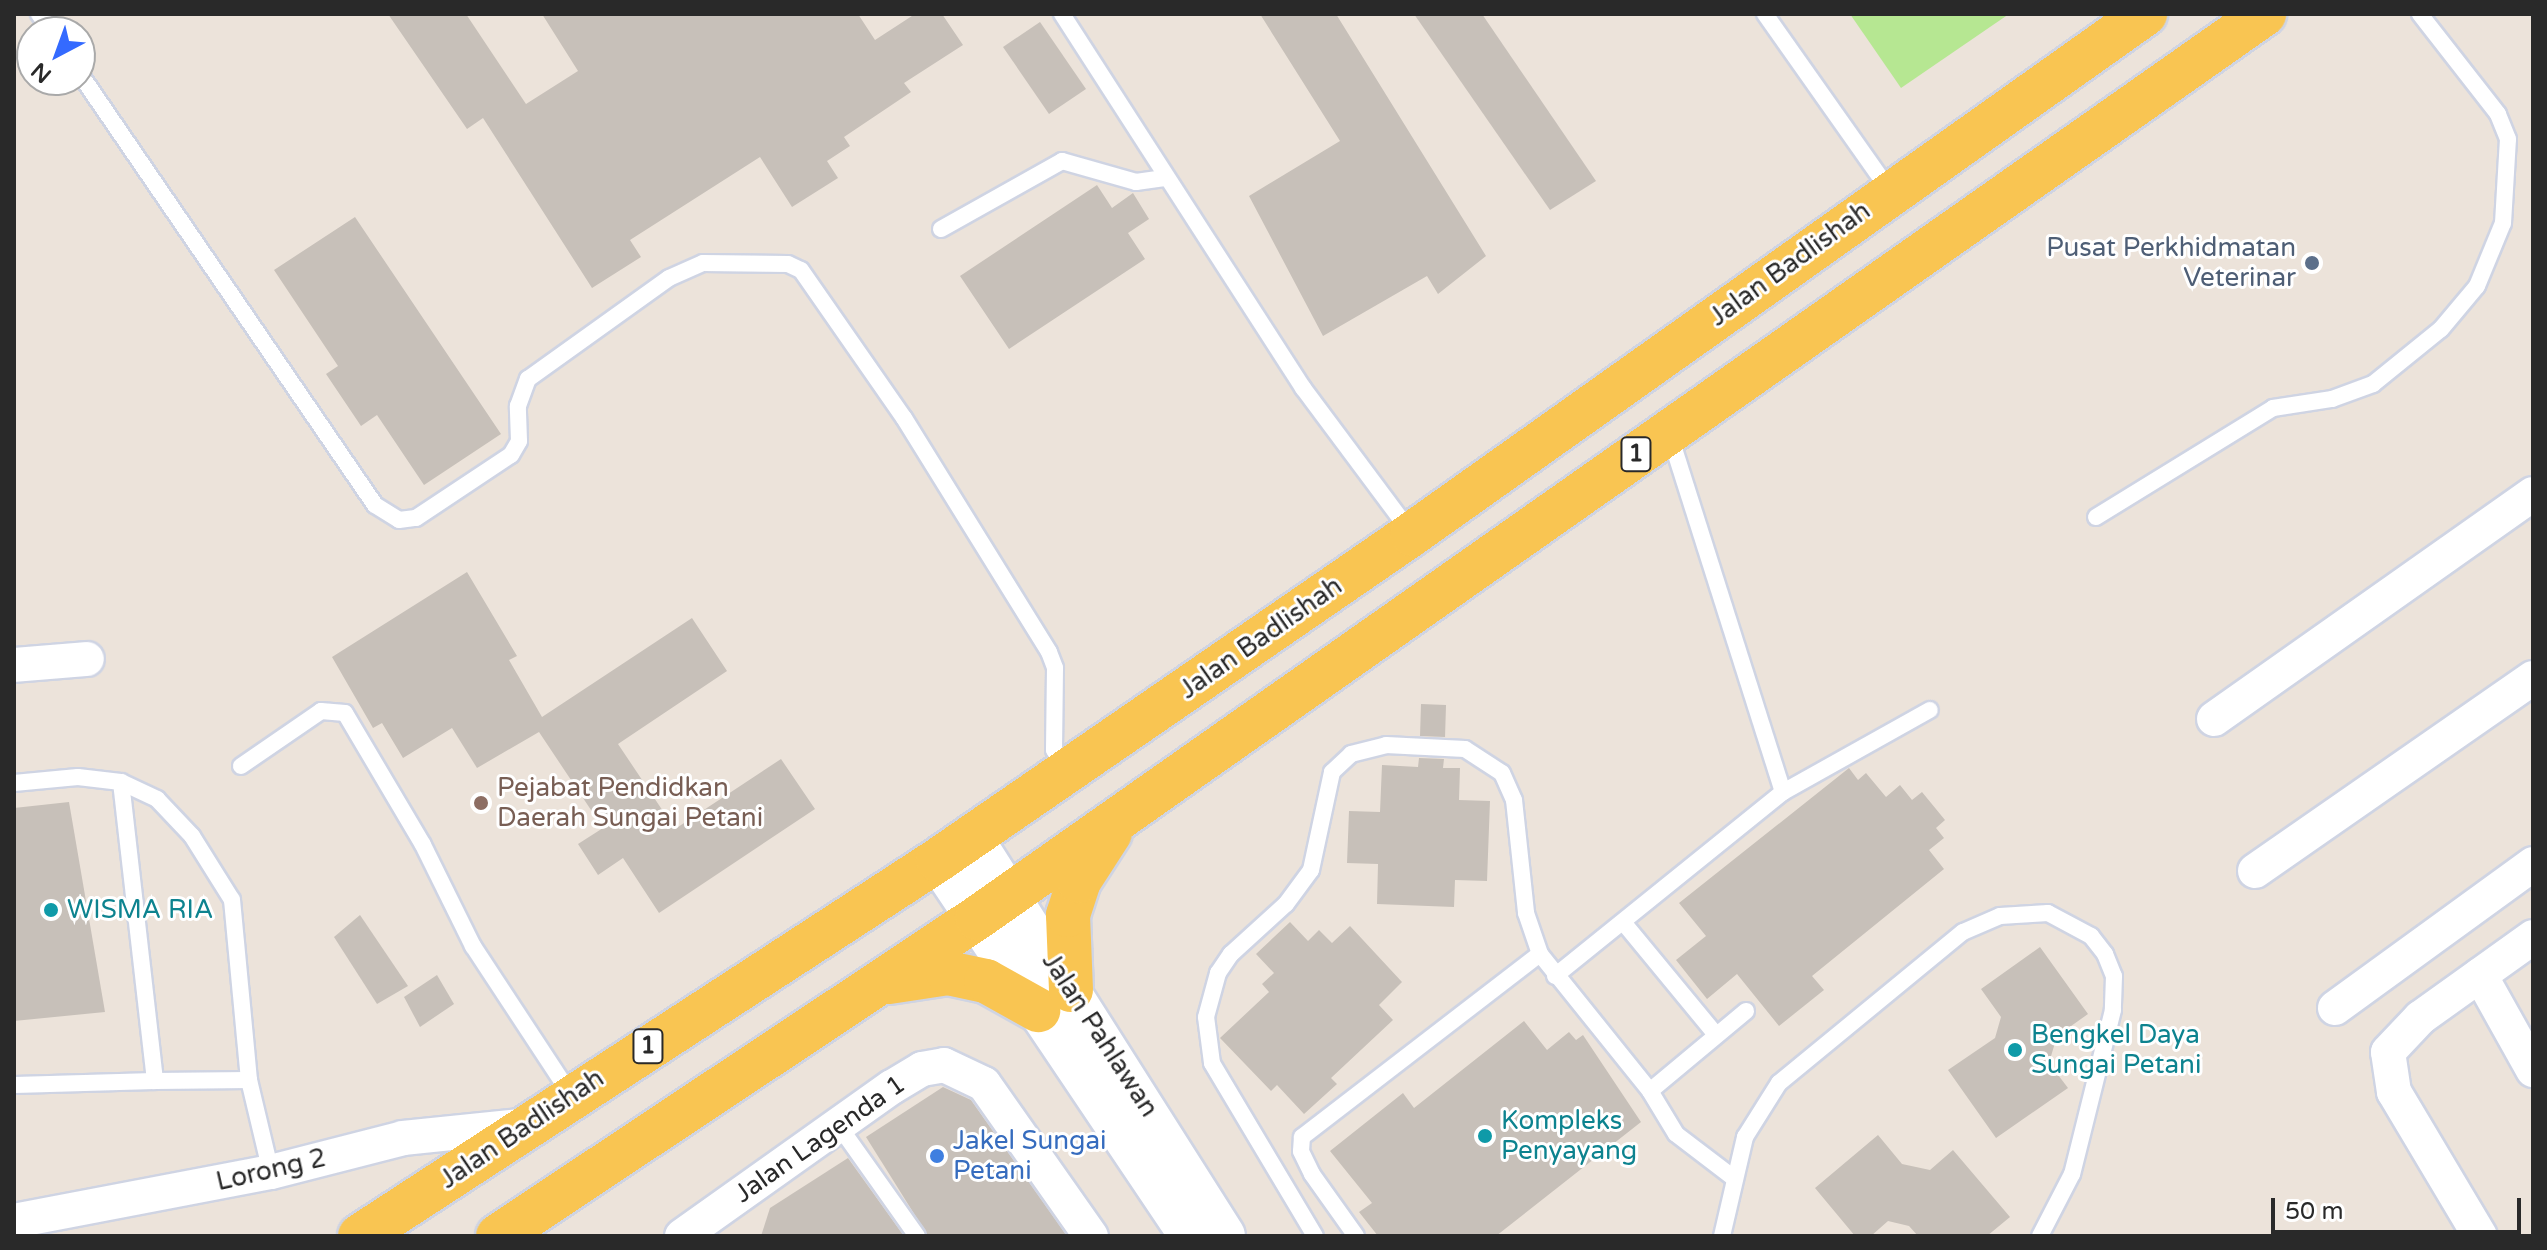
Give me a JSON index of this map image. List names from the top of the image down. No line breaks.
{"streets":{"main road":["Jalan Badlishah","1"],"street":["Jalan Pahlawan","Jalan Lagenda 1","Lorong 2"]},"crossings":[["Jalan Badlishah","Jalan Pahlawan"],["Jalan Badlishah","Lorong 2"],["1","Jalan Pahlawan"]],"places":["Pusat Perkhidmatan Veterinar","Pejabat Pendidkan Daerah Sungai Petani","WISMA RIA","Bengkel Daya Sungai Petani","Kompleks Penyayang","Jakel Sungai Petani"],"scale_bar":"50 m","north":"bottom left"}
